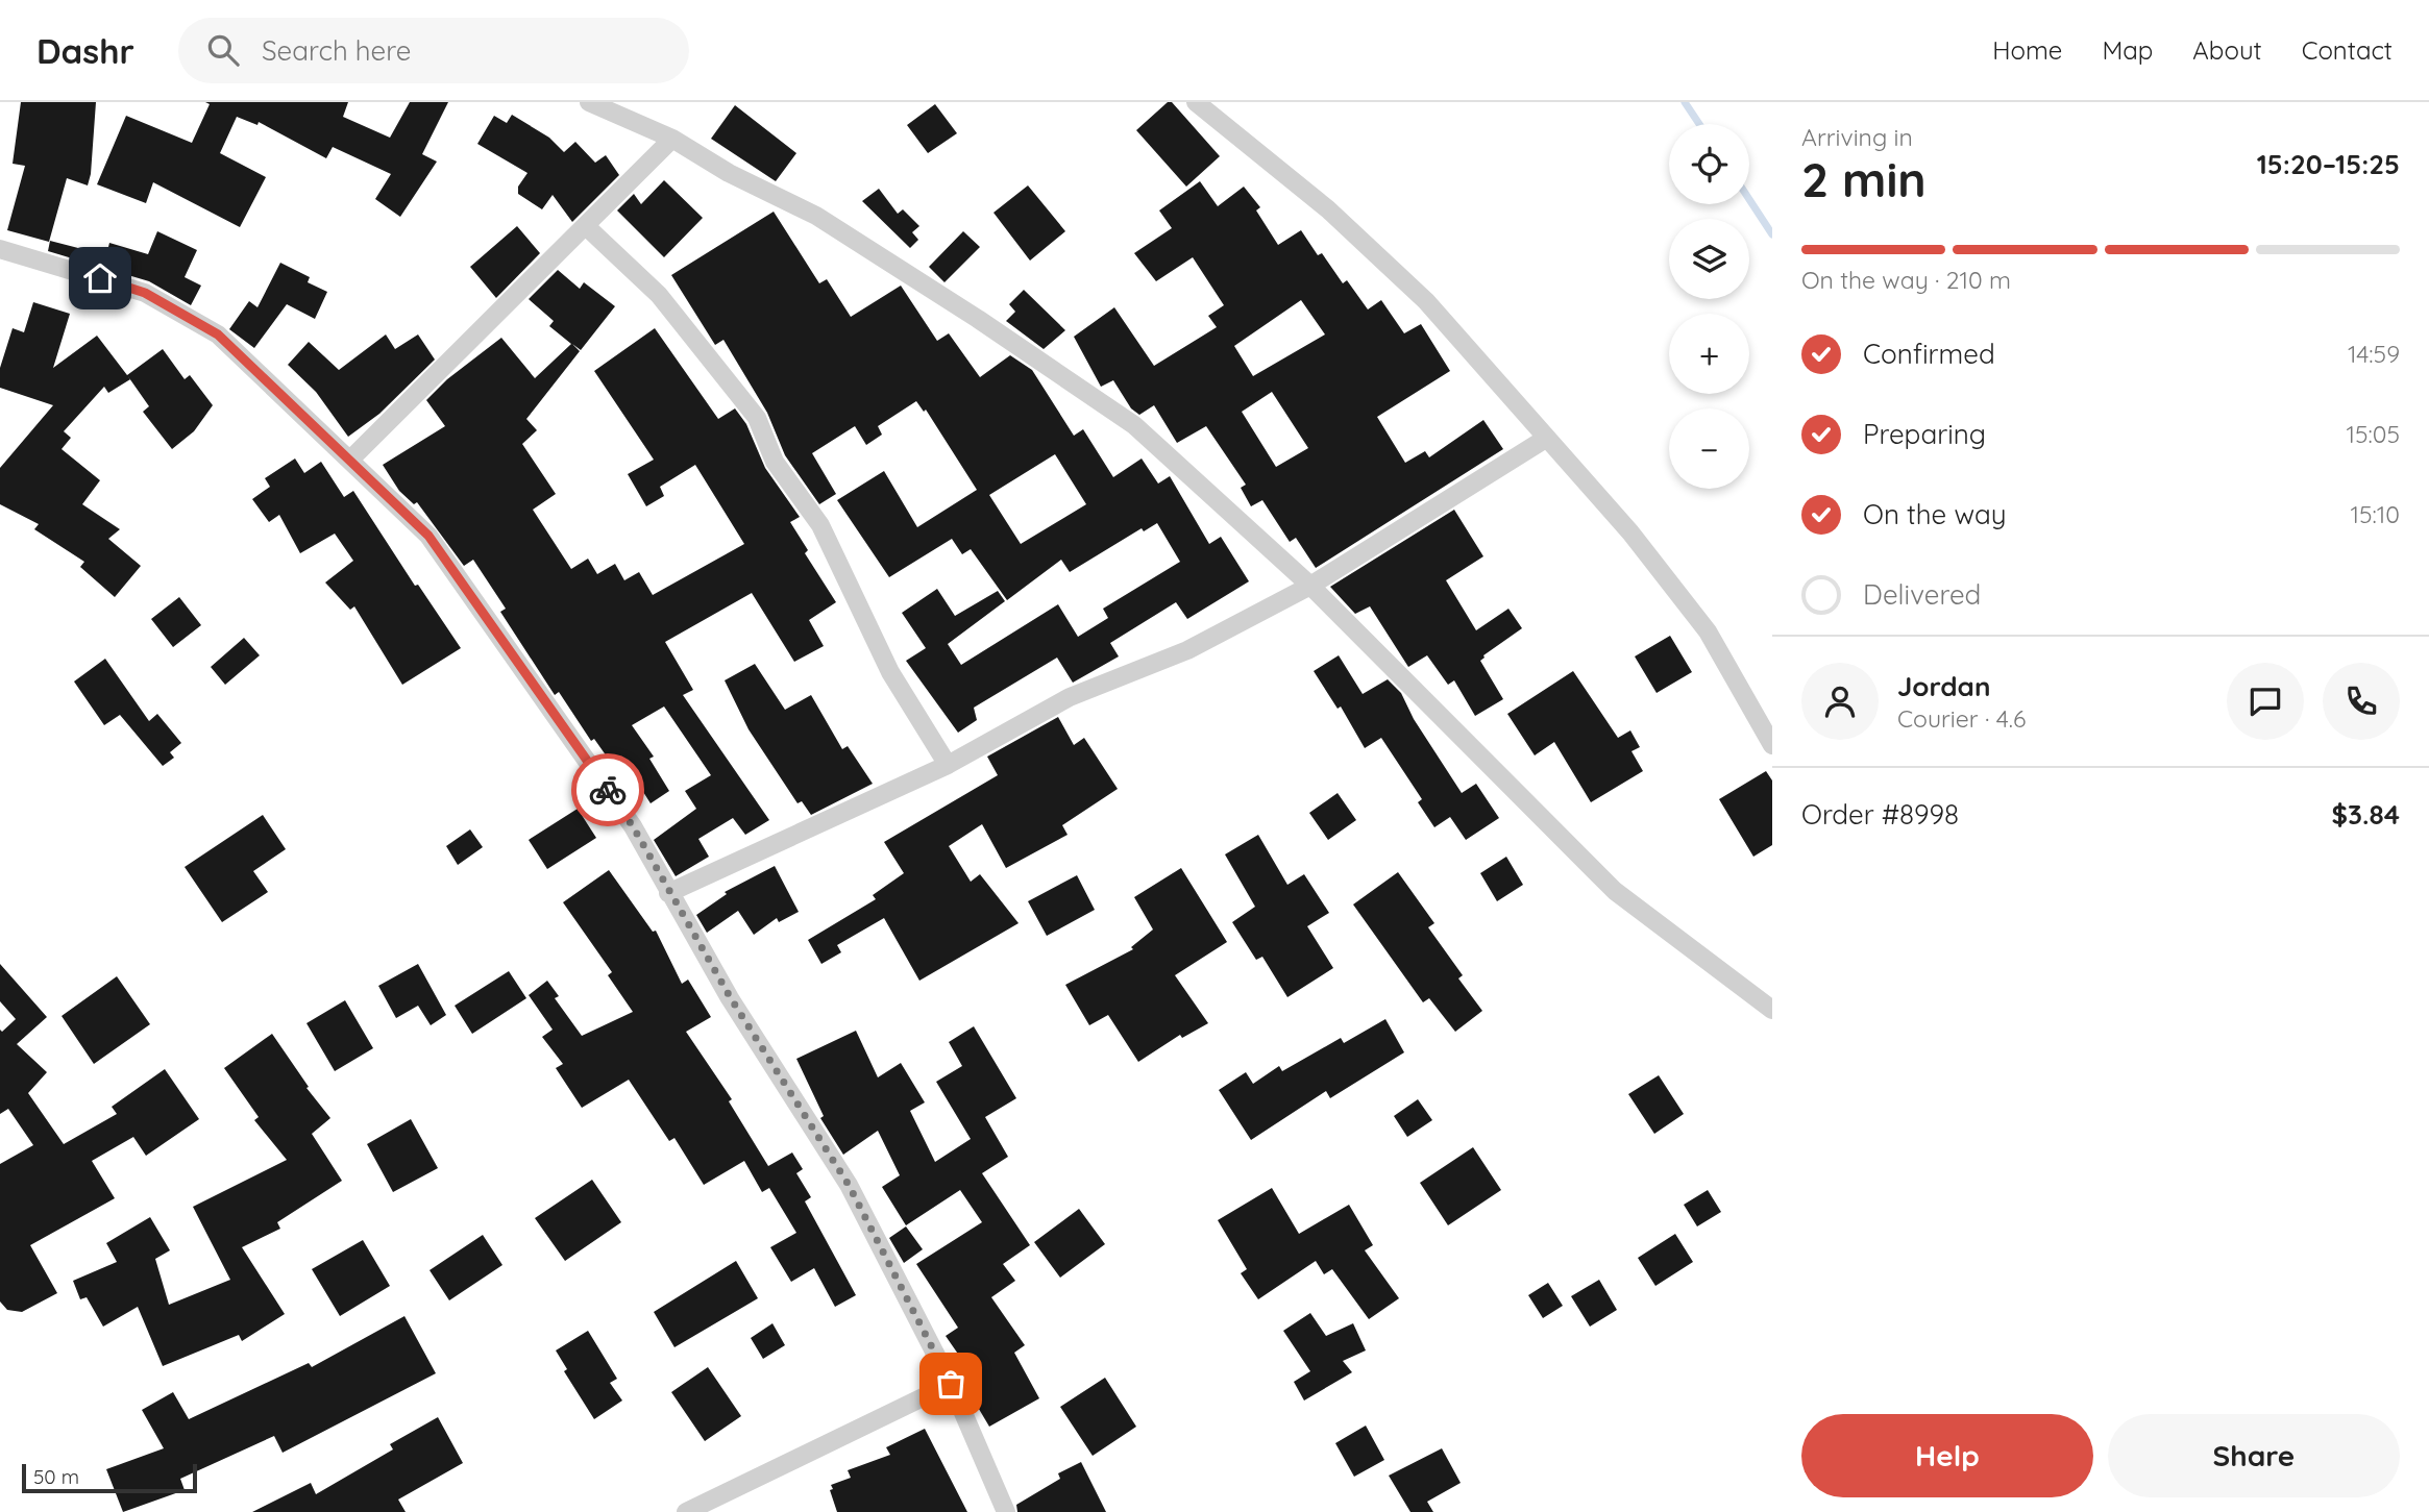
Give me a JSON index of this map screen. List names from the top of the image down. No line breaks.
{"scale_bar":"50 m","page":{"header":"Dashr","search":"Search here","nav":["Home","Map","About","Contact"],"heading":["2 min","Arriving in","15:20–15:25"],"panel":["Jordan","Courier · 4.6","Order #8998","$3.84"],"map_buttons":["+","−"],"bar":"On the way · 210 m","list":[["Confirmed","14:59"],["Preparing","15:05"],["On the way","15:10"],"Delivered"],"buttons":["Help","Share"],"scale":"50 m"}}
